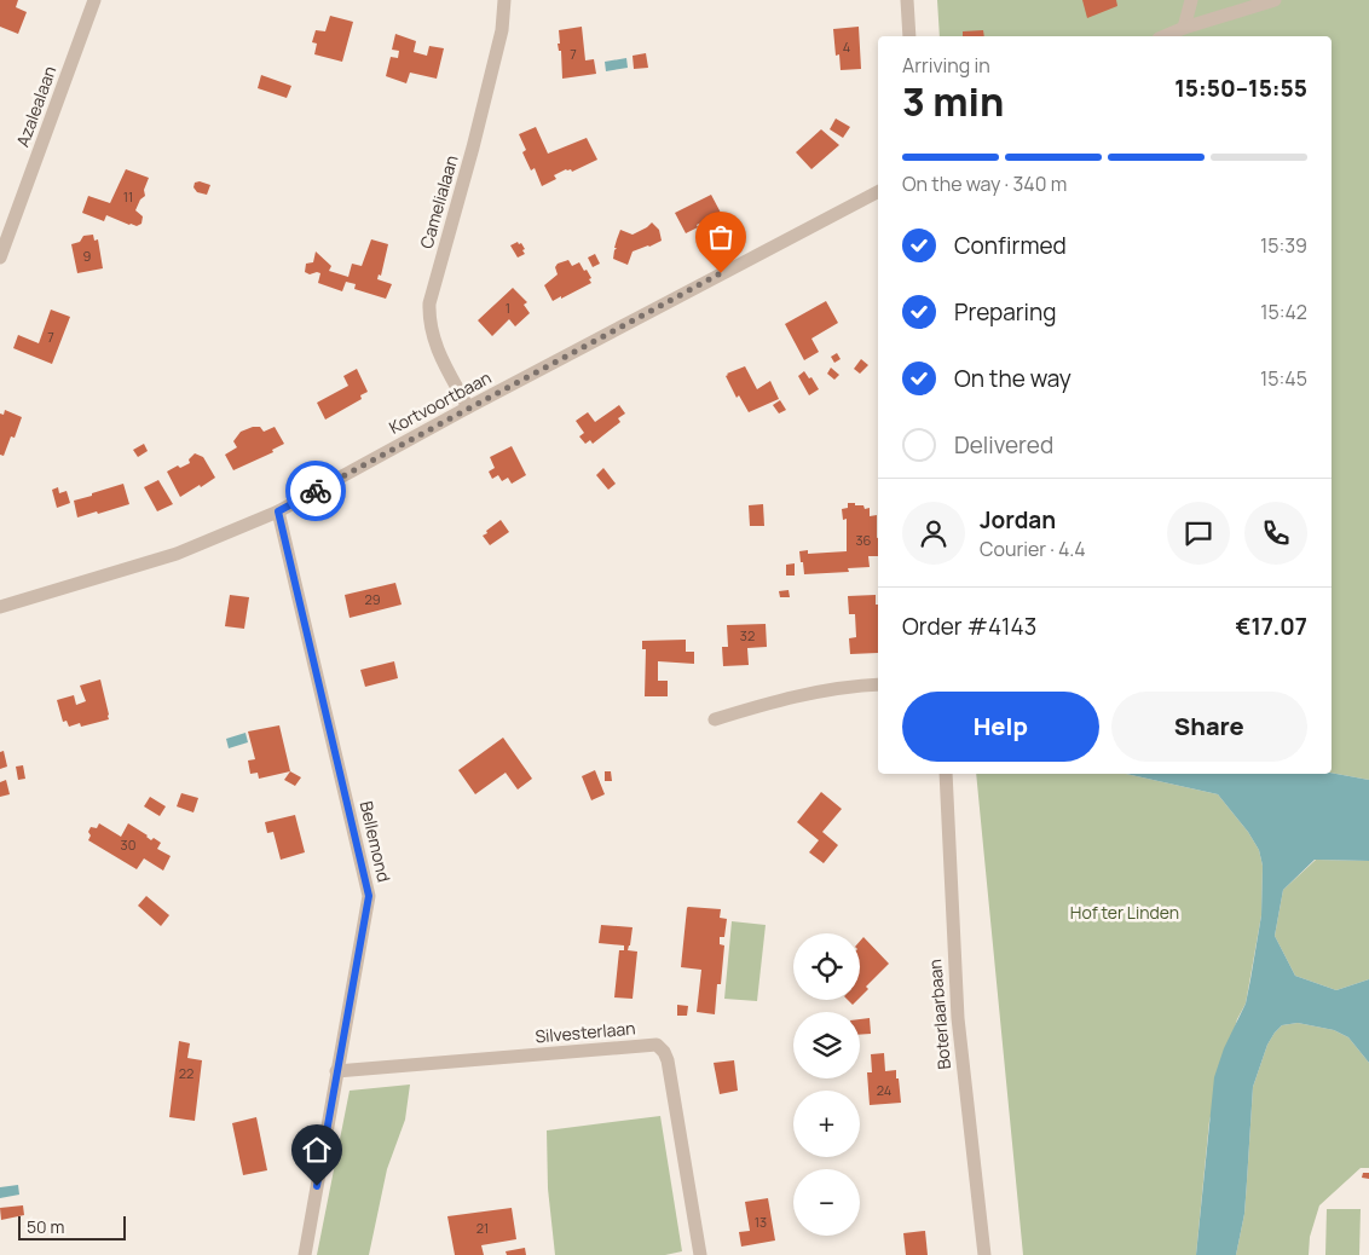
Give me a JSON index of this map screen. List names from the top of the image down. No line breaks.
{"streets":{"street":["Azalealaan","Camelialaan","Kortvoortbaan","Bellemond","Boterlaarbaan","Silvesterlaan"]},"crossings":[["Camelialaan","Kortvoortbaan"],["Kortvoortbaan","Bellemond"],["Bellemond","Silvesterlaan"]],"parks":["Hof ter Linden"],"house_numbers":["4","7","11","9","1","7","36","29","32","30","22","24","13","21"],"scale_bar":"50 m","page":{"heading":["3 min","Arriving in","15:50–15:55"],"panel":["Jordan","Courier · 4.4","Order #4143","€17.07"],"bar":"On the way · 340 m","list":[["Confirmed","15:39"],["Preparing","15:42"],["On the way","15:45"],"Delivered"],"buttons":["Help","Share"],"map_buttons":["+","−"],"scale":"50 m"}}
